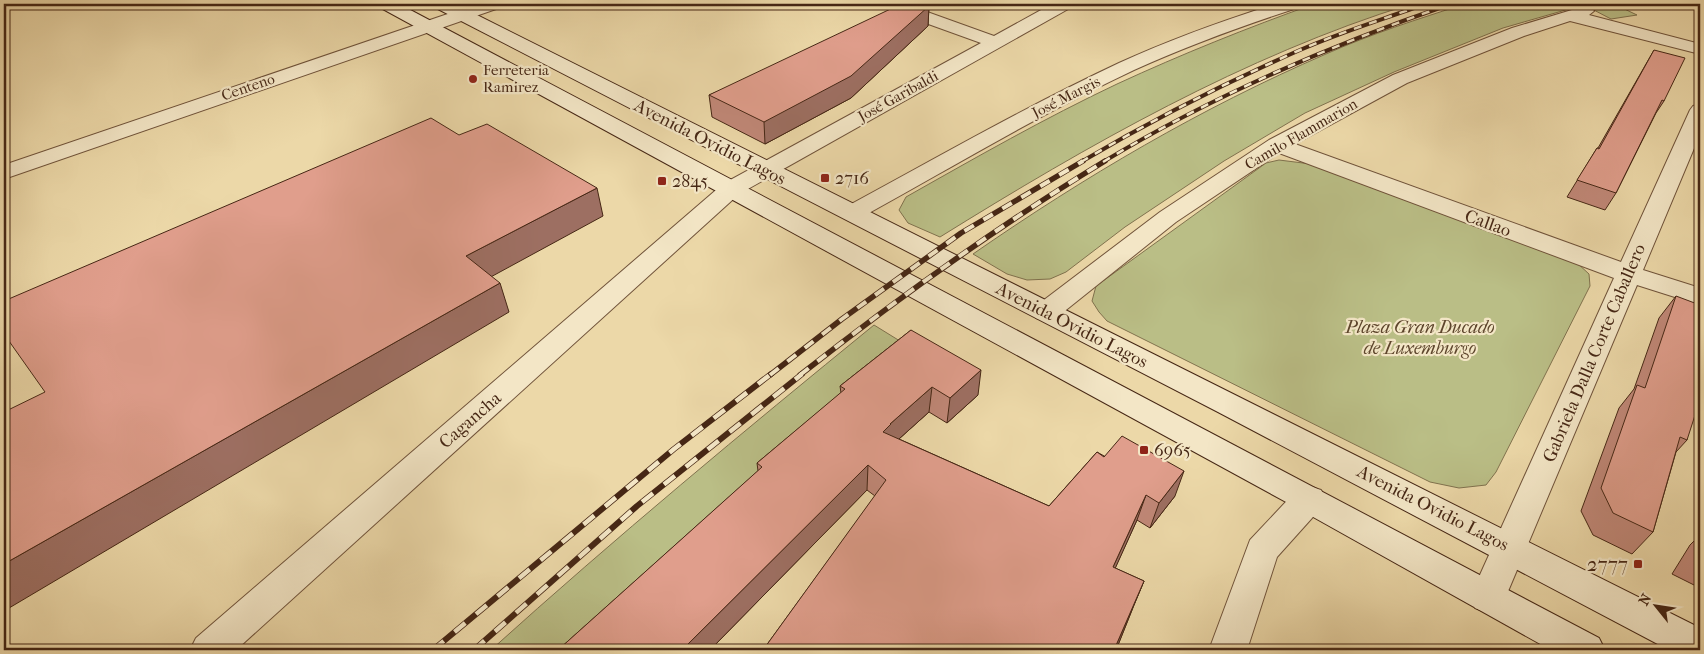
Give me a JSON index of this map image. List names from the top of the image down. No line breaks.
{"streets":{"street":["Centeno","José Garibaldi","José Margis","Camilo Flammarion","Avenida Ovidio Lagos","Callao","Gabriela Dalla Corte Caballero","Cagancha"]},"crossings":[["Centeno","Avenida Ovidio Lagos"],["José Garibaldi","Avenida Ovidio Lagos"],["José Garibaldi","Cagancha"],["José Margis","Avenida Ovidio Lagos"],["Camilo Flammarion","Avenida Ovidio Lagos"],["Camilo Flammarion","Callao"],["Avenida Ovidio Lagos","Gabriela Dalla Corte Caballero"],["Avenida Ovidio Lagos","Cagancha"],["Callao","Gabriela Dalla Corte Caballero"]],"parks":["Plaza Gran Ducado de Luxemburgo"],"places":{"other":["Ferreteria Ramirez"],"transit":["2716","2845","6965","2777"]},"north":"top left"}
